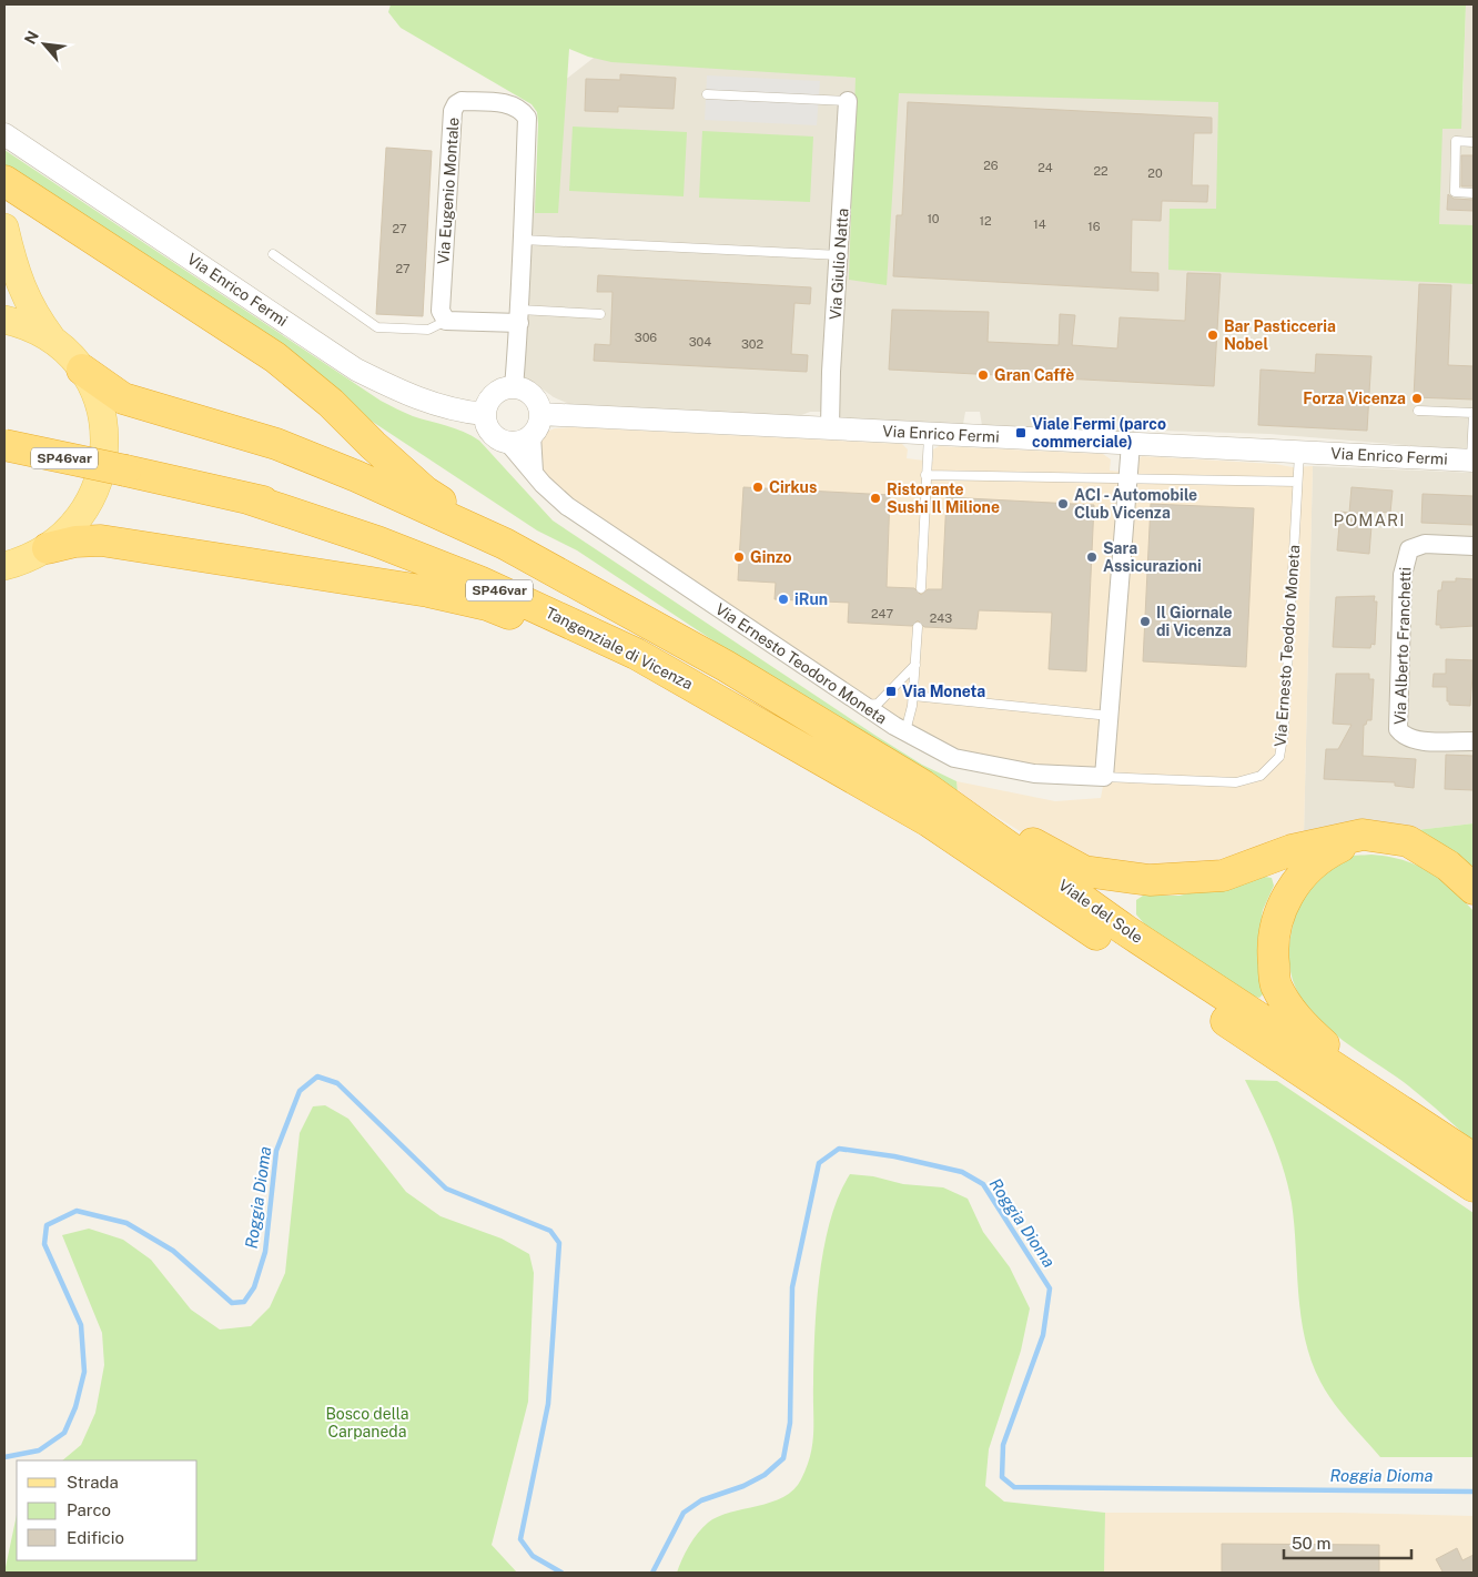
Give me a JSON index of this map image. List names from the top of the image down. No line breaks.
{"streets":{"highway":["SP46var","Tangenziale di Vicenza","Viale del Sole"],"street":["Via Eugenio Montale","Via Giulio Natta","Via Enrico Fermi","Via Ernesto Teodoro Moneta","Via Alberto Franchetti"]},"crossings":[["Via Eugenio Montale","Via Enrico Fermi"],["Via Eugenio Montale","Via Ernesto Teodoro Moneta"],["Via Giulio Natta","Via Enrico Fermi"],["Via Enrico Fermi","Via Ernesto Teodoro Moneta"],["Tangenziale di Vicenza","Viale del Sole"]],"districts":["POMARI"],"water":["Roggia Dioma"],"parks":["Bosco della Carpaneda"],"places":{"other":["Bar Pasticceria Nobel","Gran Caffè","Forza Vicenza","Cirkus","Ristorante Sushi Il Milione","ACI - Automobile Club Vicenza","Ginzo","Sara Assicurazioni","iRun","Il Giornale di Vicenza"],"transit":["Viale Fermi (parco commerciale)","Via Moneta"]},"house_numbers":["26","24","22","20","10","12","14","16","27","27","306","304","302","247","243"],"legend":["Strada","Parco","Edificio"],"scale_bar":"50 m","north":"top left"}
